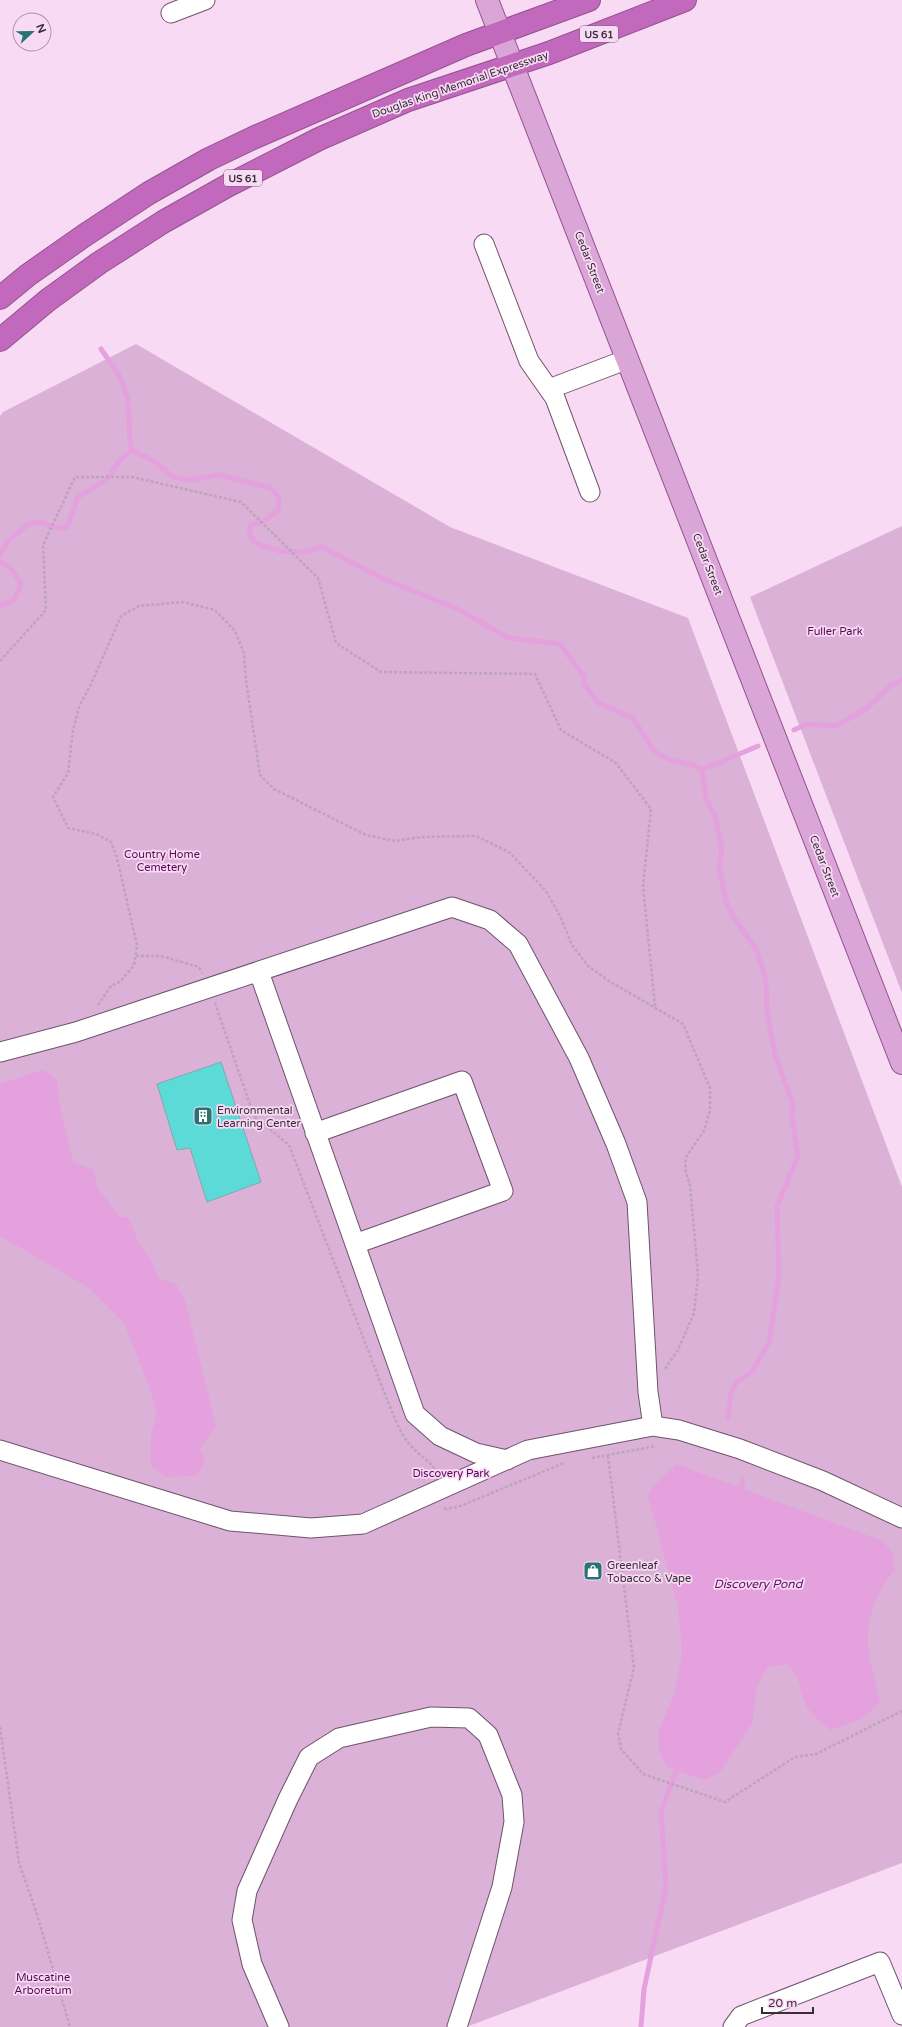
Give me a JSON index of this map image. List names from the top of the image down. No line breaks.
{"streets":{"highway":["US 61","Douglas King Memorial Expressway"],"main road":["Cedar Street"]},"crossings":[["US 61","Cedar Street"],["Douglas King Memorial Expressway","Cedar Street"]],"water":["Discovery Pond"],"parks":["Fuller Park","Country Home Cemetery","Discovery Park","Muscatine Arboretum"],"places":{"building":["Environmental Learning Center"],"shop":["Greenleaf Tobacco & Vape"]},"scale_bar":"20 m","north":"right"}
